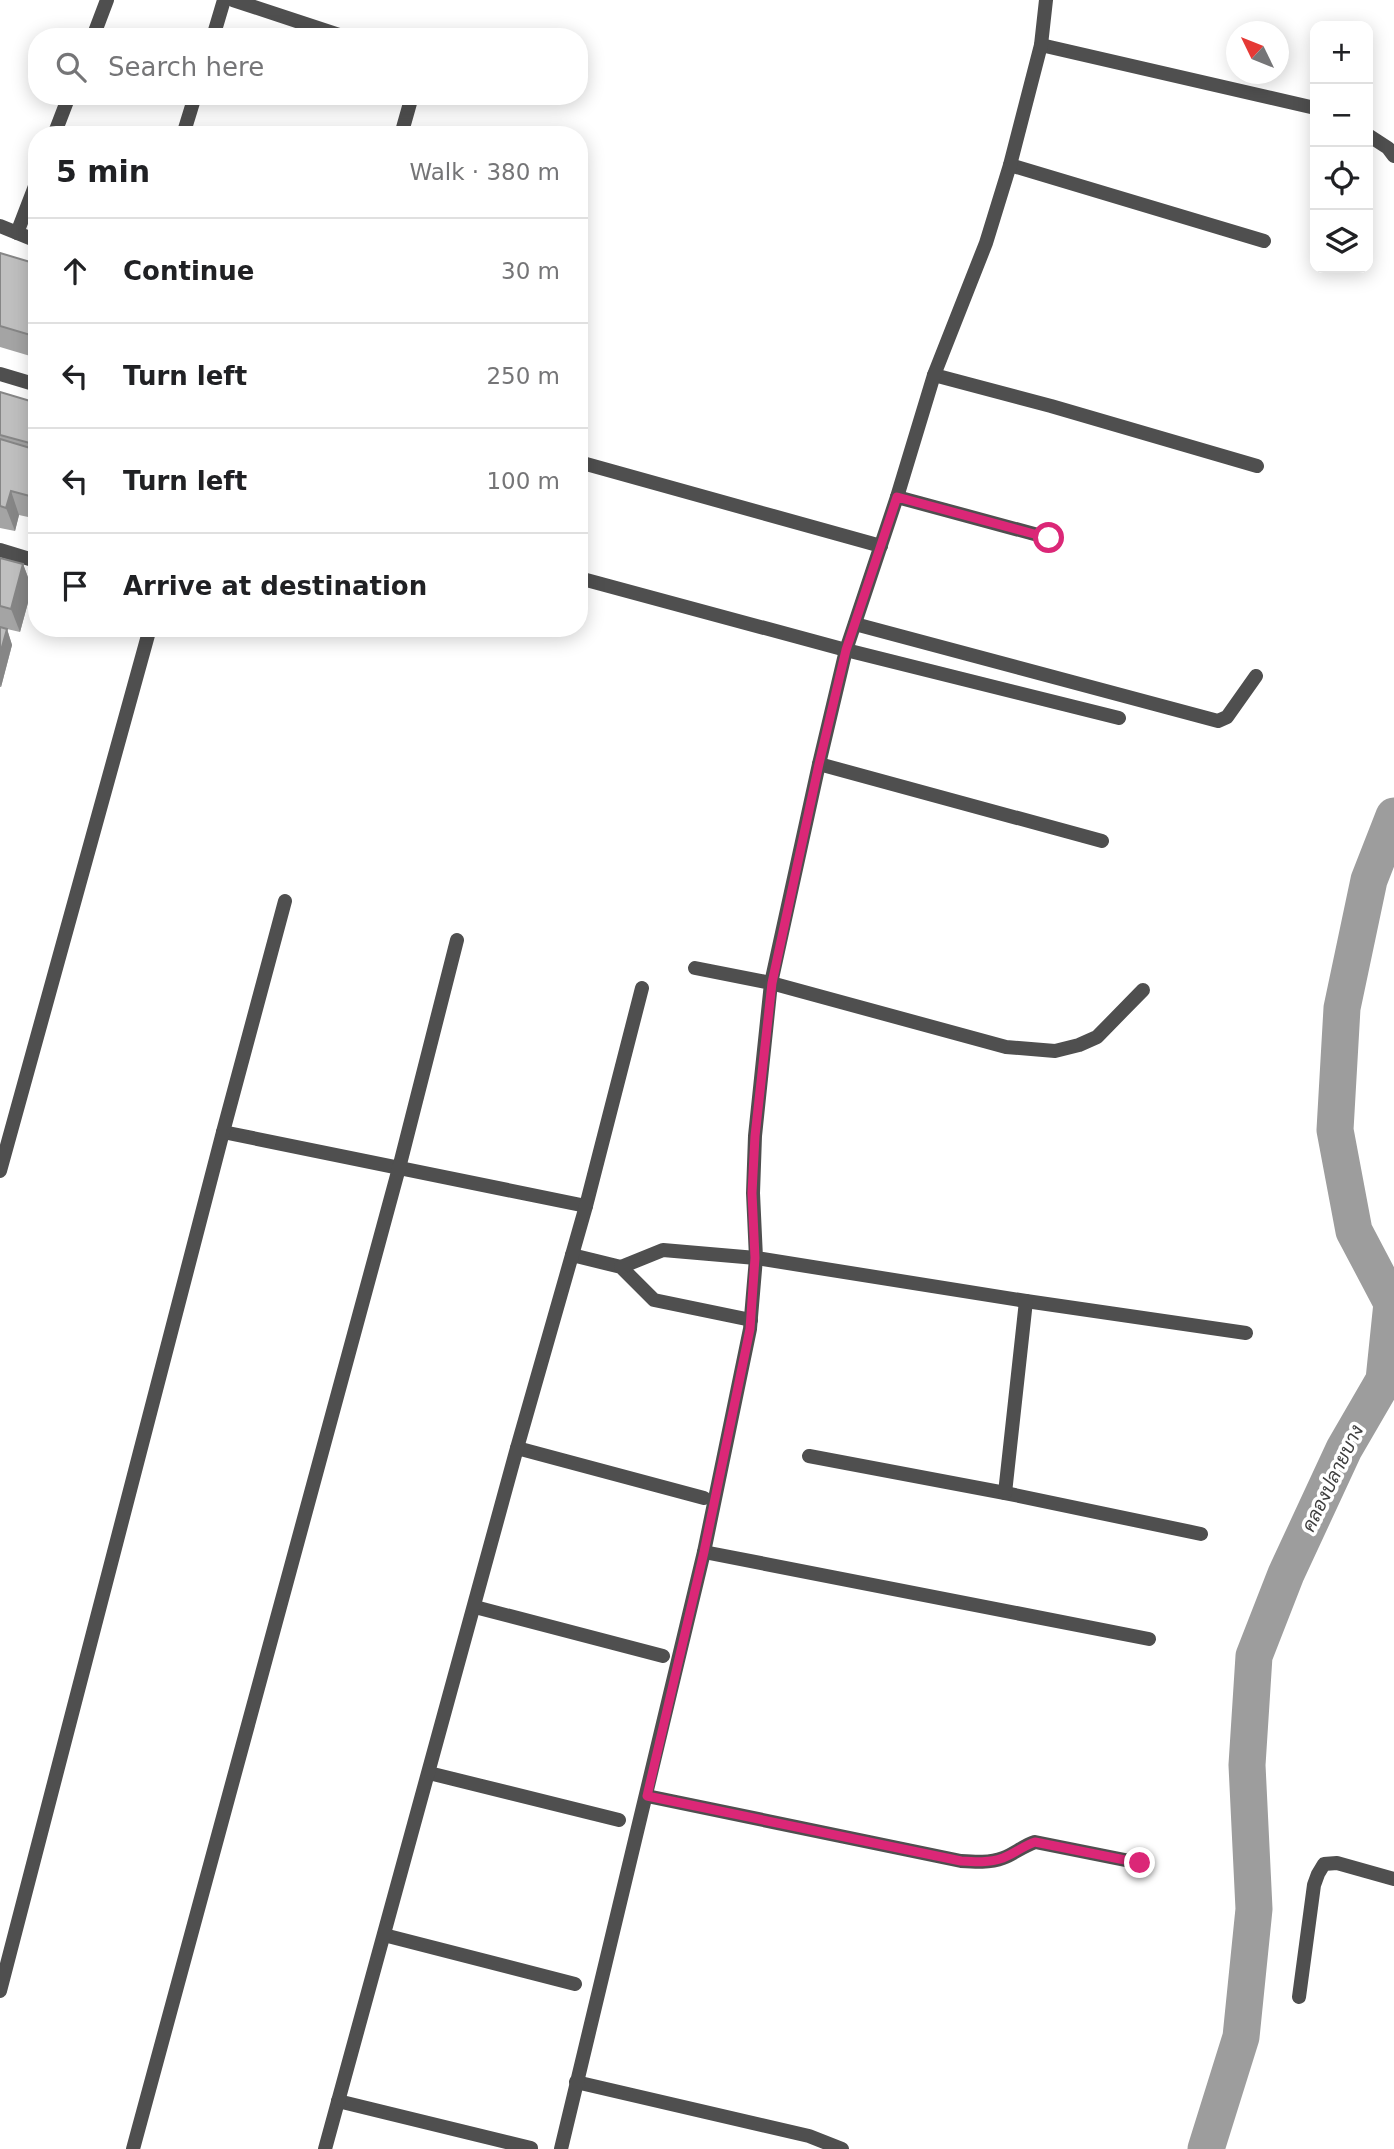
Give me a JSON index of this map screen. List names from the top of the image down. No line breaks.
{"water":["คลองปลายบาง"],"north":"top left","page":{"map_buttons":["+","−"],"search":"Search here","heading":["5 min","Walk · 380 m"],"list":[["Continue","30 m"],["Turn left","250 m"],["Turn left","100 m"],"Arrive at destination"]}}
